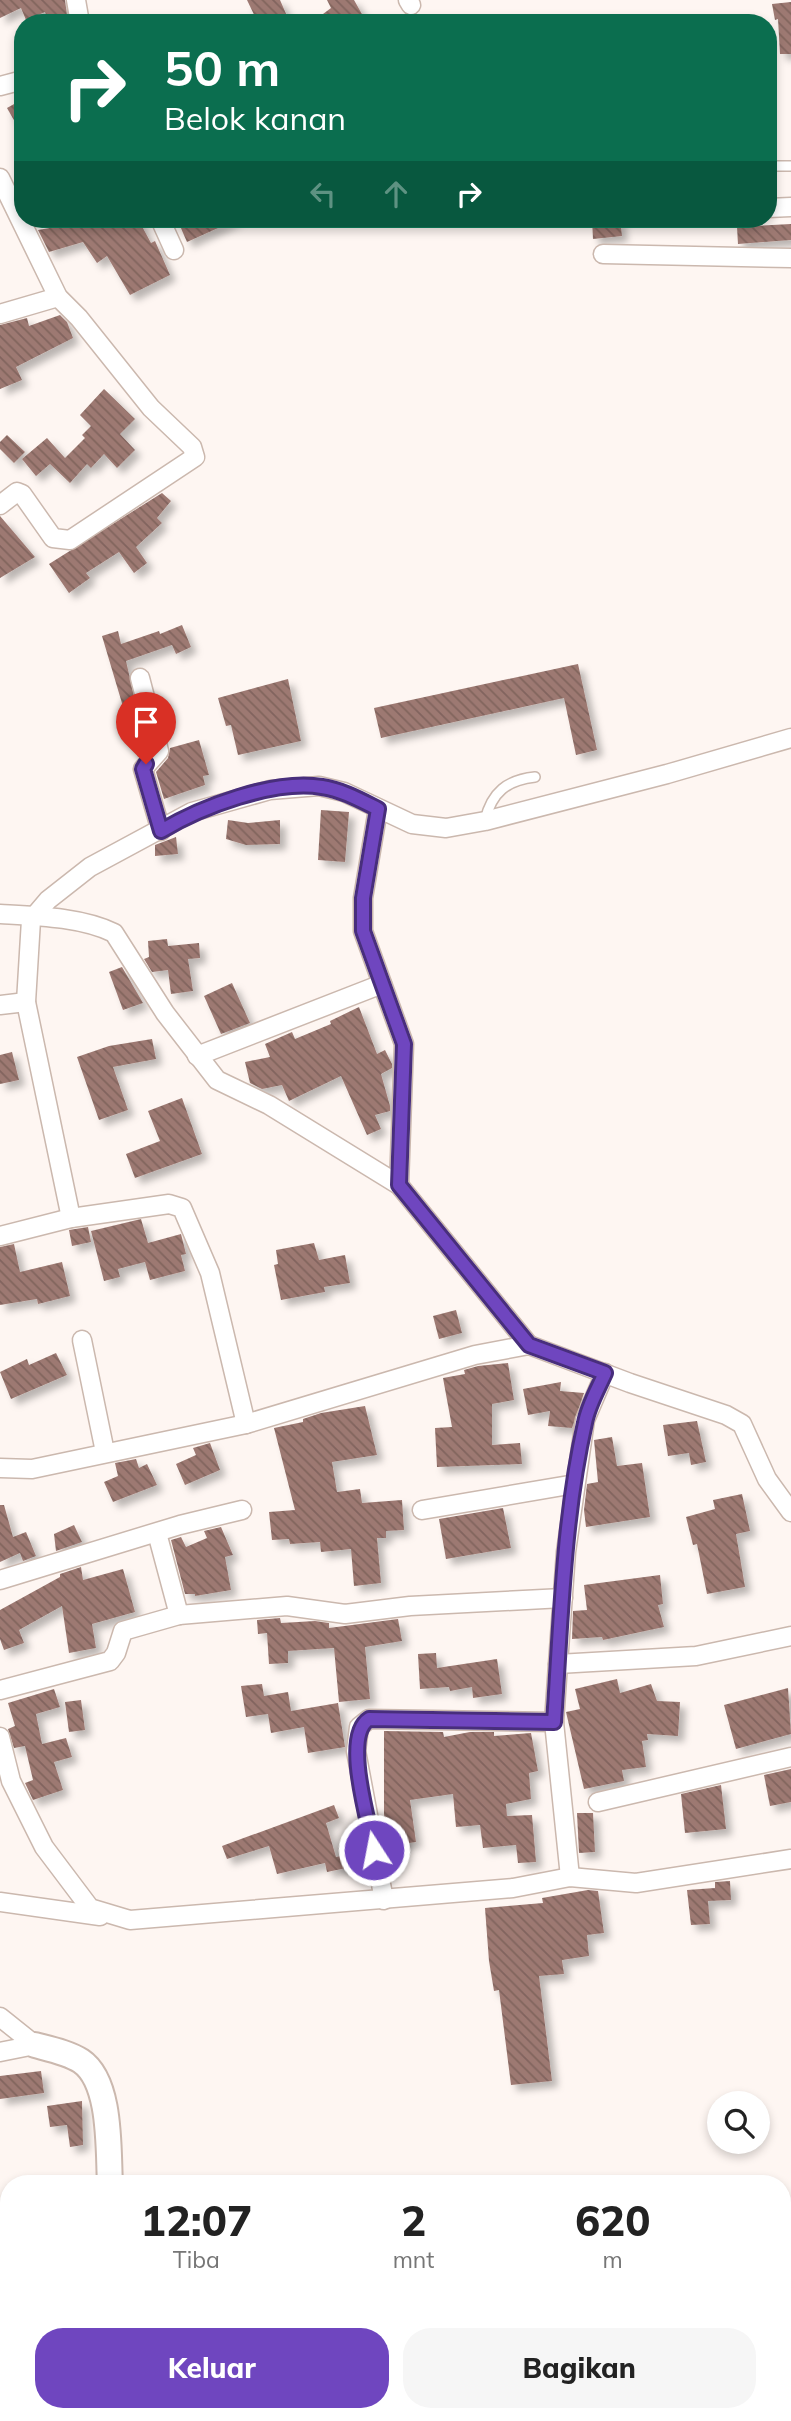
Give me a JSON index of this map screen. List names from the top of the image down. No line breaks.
{"page":{"turn":["50 m","Belok kanan"],"eta":["12:07","Tiba","2","mnt","620","m"],"buttons":["Keluar","Bagikan"]}}
